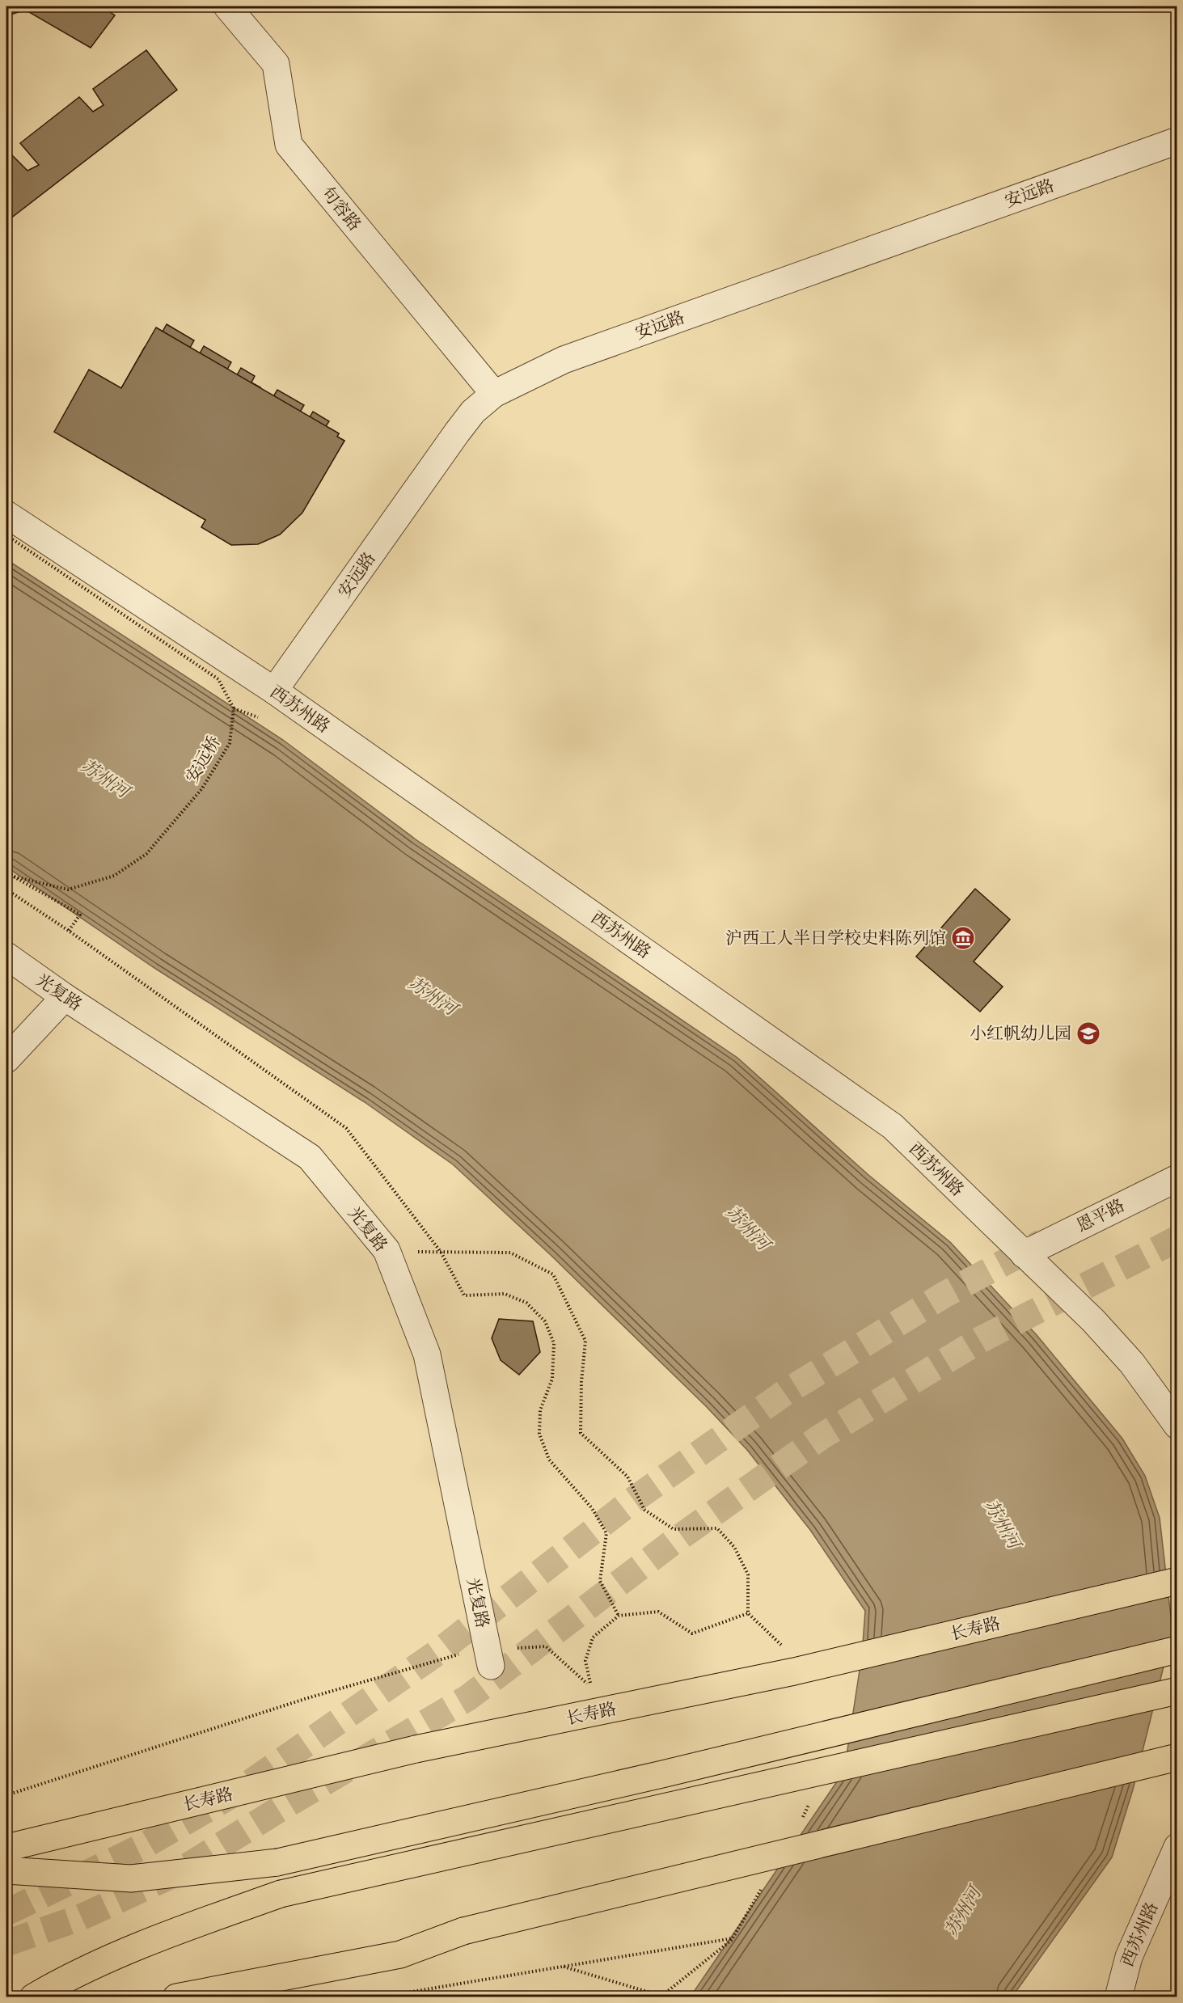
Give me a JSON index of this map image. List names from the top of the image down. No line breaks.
{"streets":{"main road":["长寿路"],"street":["安远路","句容路","西苏州路","光复路","恩平路"],"path":["安远桥"]},"crossings":[["安远路","句容路"],["安远路","西苏州路"],["西苏州路","恩平路"]],"water":["苏州河"],"places":{"museum":["沪西工人半日学校史料陈列馆"],"school or university":["小红帆幼儿园"]}}
